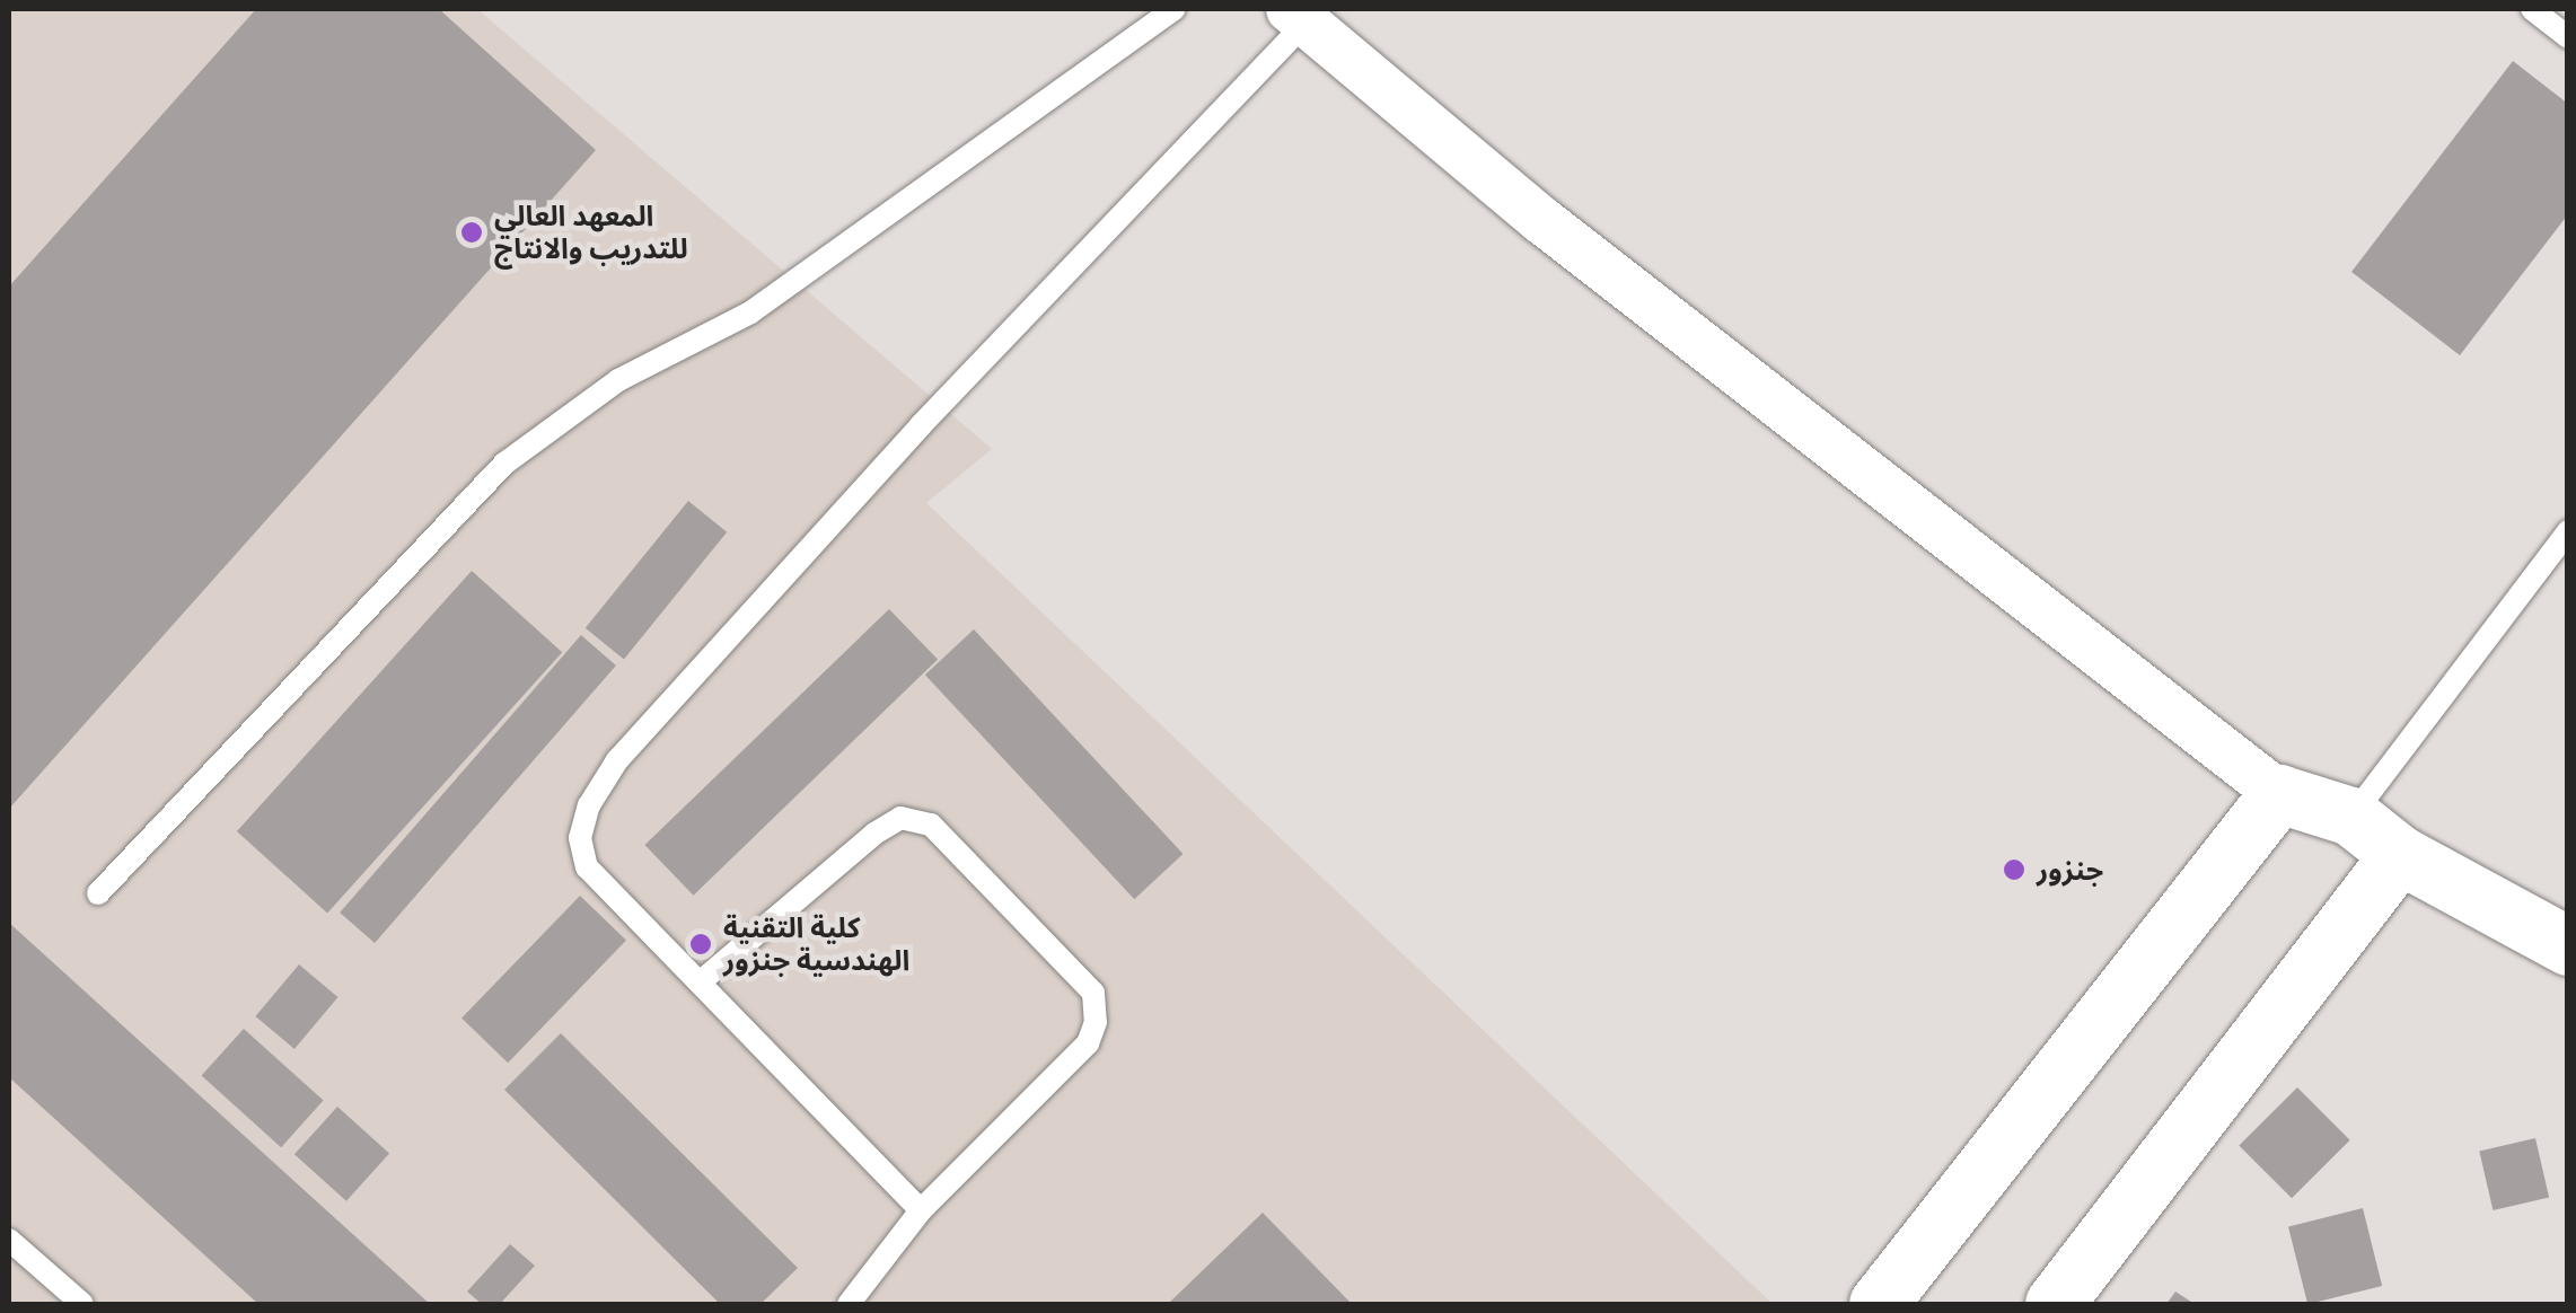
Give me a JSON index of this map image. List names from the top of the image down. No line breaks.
{"places":["المعهد العالي للتدريب والانتاج","جنزور","كلية التقنية الهندسية جنزور"]}
